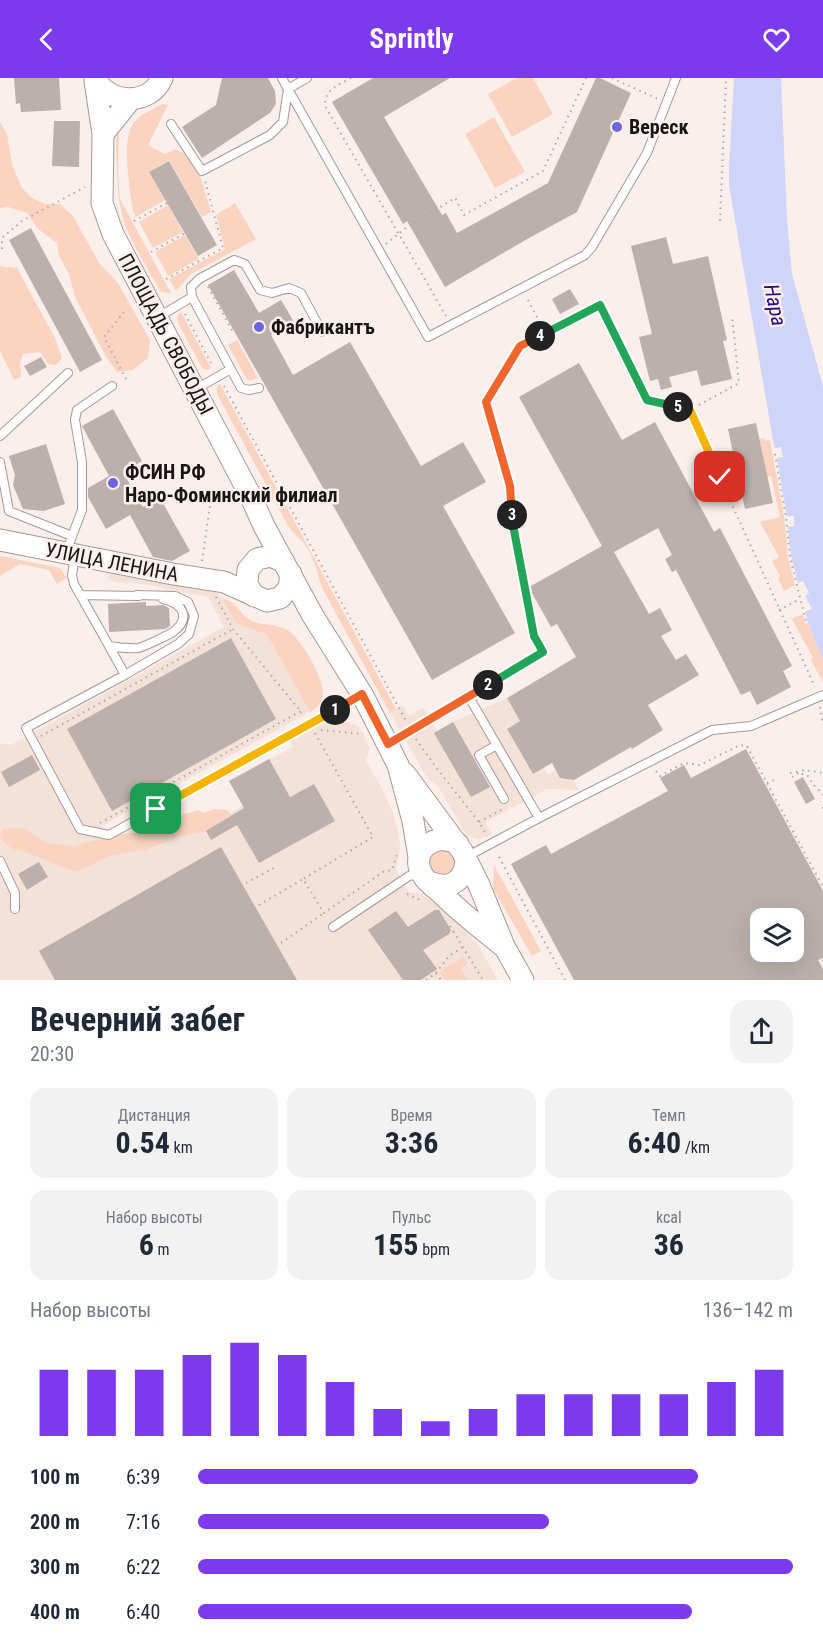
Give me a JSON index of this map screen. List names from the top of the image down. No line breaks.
{"streets":{"main road":["ПЛОЩАДЬ СВОБОДЫ","УЛИЦА ЛЕНИНА"]},"crossings":[["ПЛОЩАДЬ СВОБОДЫ","УЛИЦА ЛЕНИНА"]],"water":["Нара"],"places":["Вереcк","Фабрикантъ","ФСИН РФ Наро-Фоминский филиал"],"page":{"header":"Sprintly","pins":["4","5","3","2","1"],"heading":["Вечерний забег","20:30"],"stats":[["Дистанция","0.54 km"],["Время","3:36"],["Темп","6:40 /km"],["Набор высоты","6 m"],["Пульс","155 bpm"],["kcal","36"]],"chart":["Набор высоты","136–142 m"],"list":[{"name":"100 m","note":"6:39"},{"name":"200 m","note":"7:16"},{"name":"300 m","note":"6:22"},{"name":"400 m","note":"6:40"}]}}
